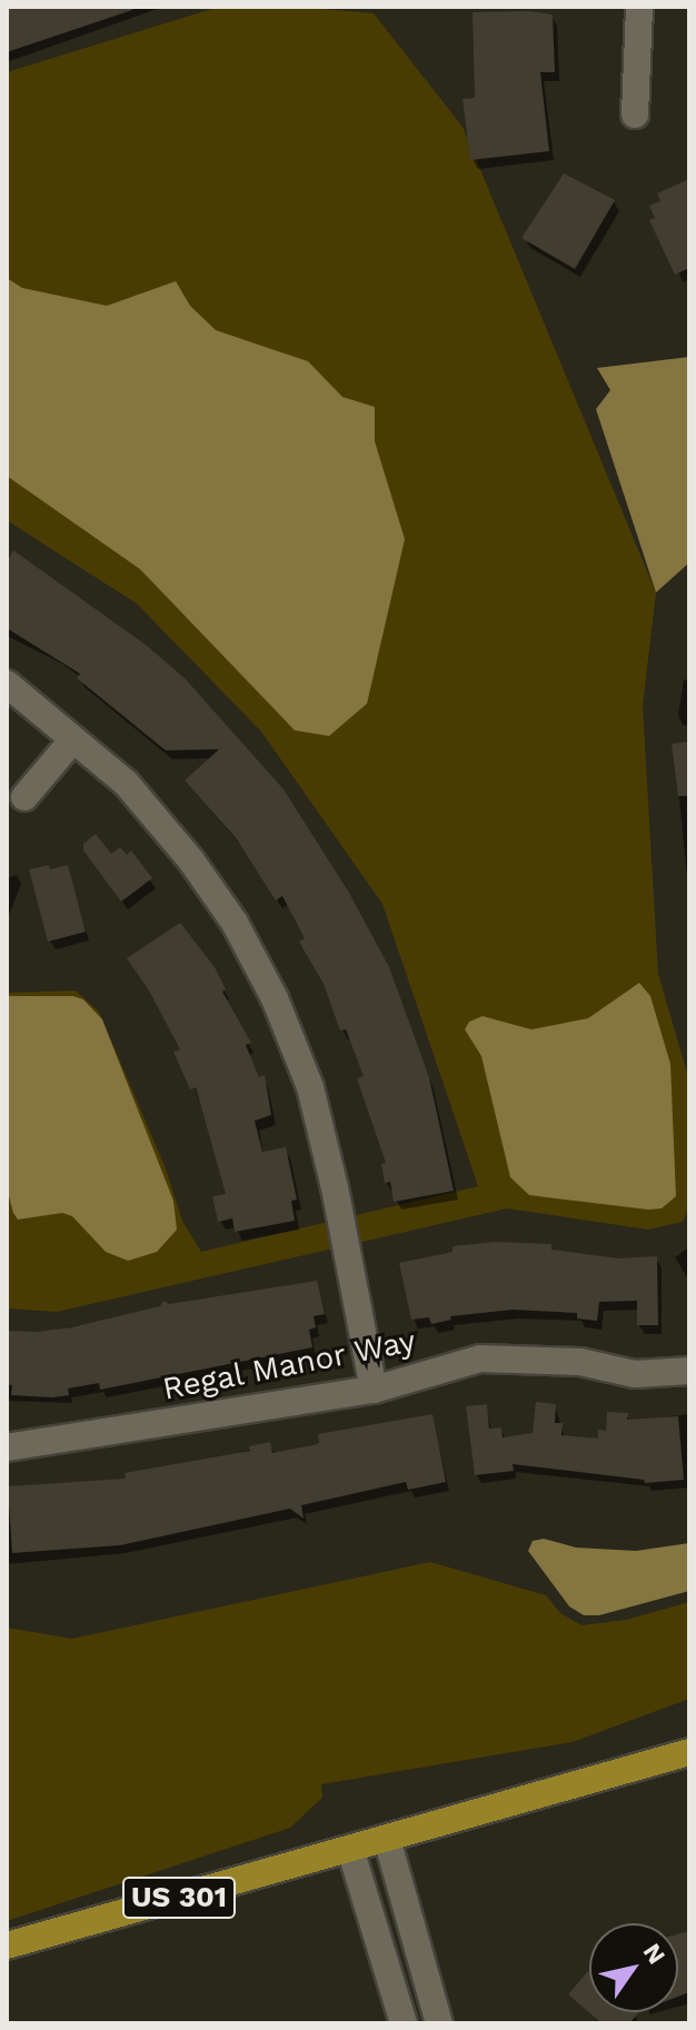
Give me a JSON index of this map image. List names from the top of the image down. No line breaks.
{"streets":{"main road":["US 301"],"street":["Regal Manor Way"]},"north":"top right"}
